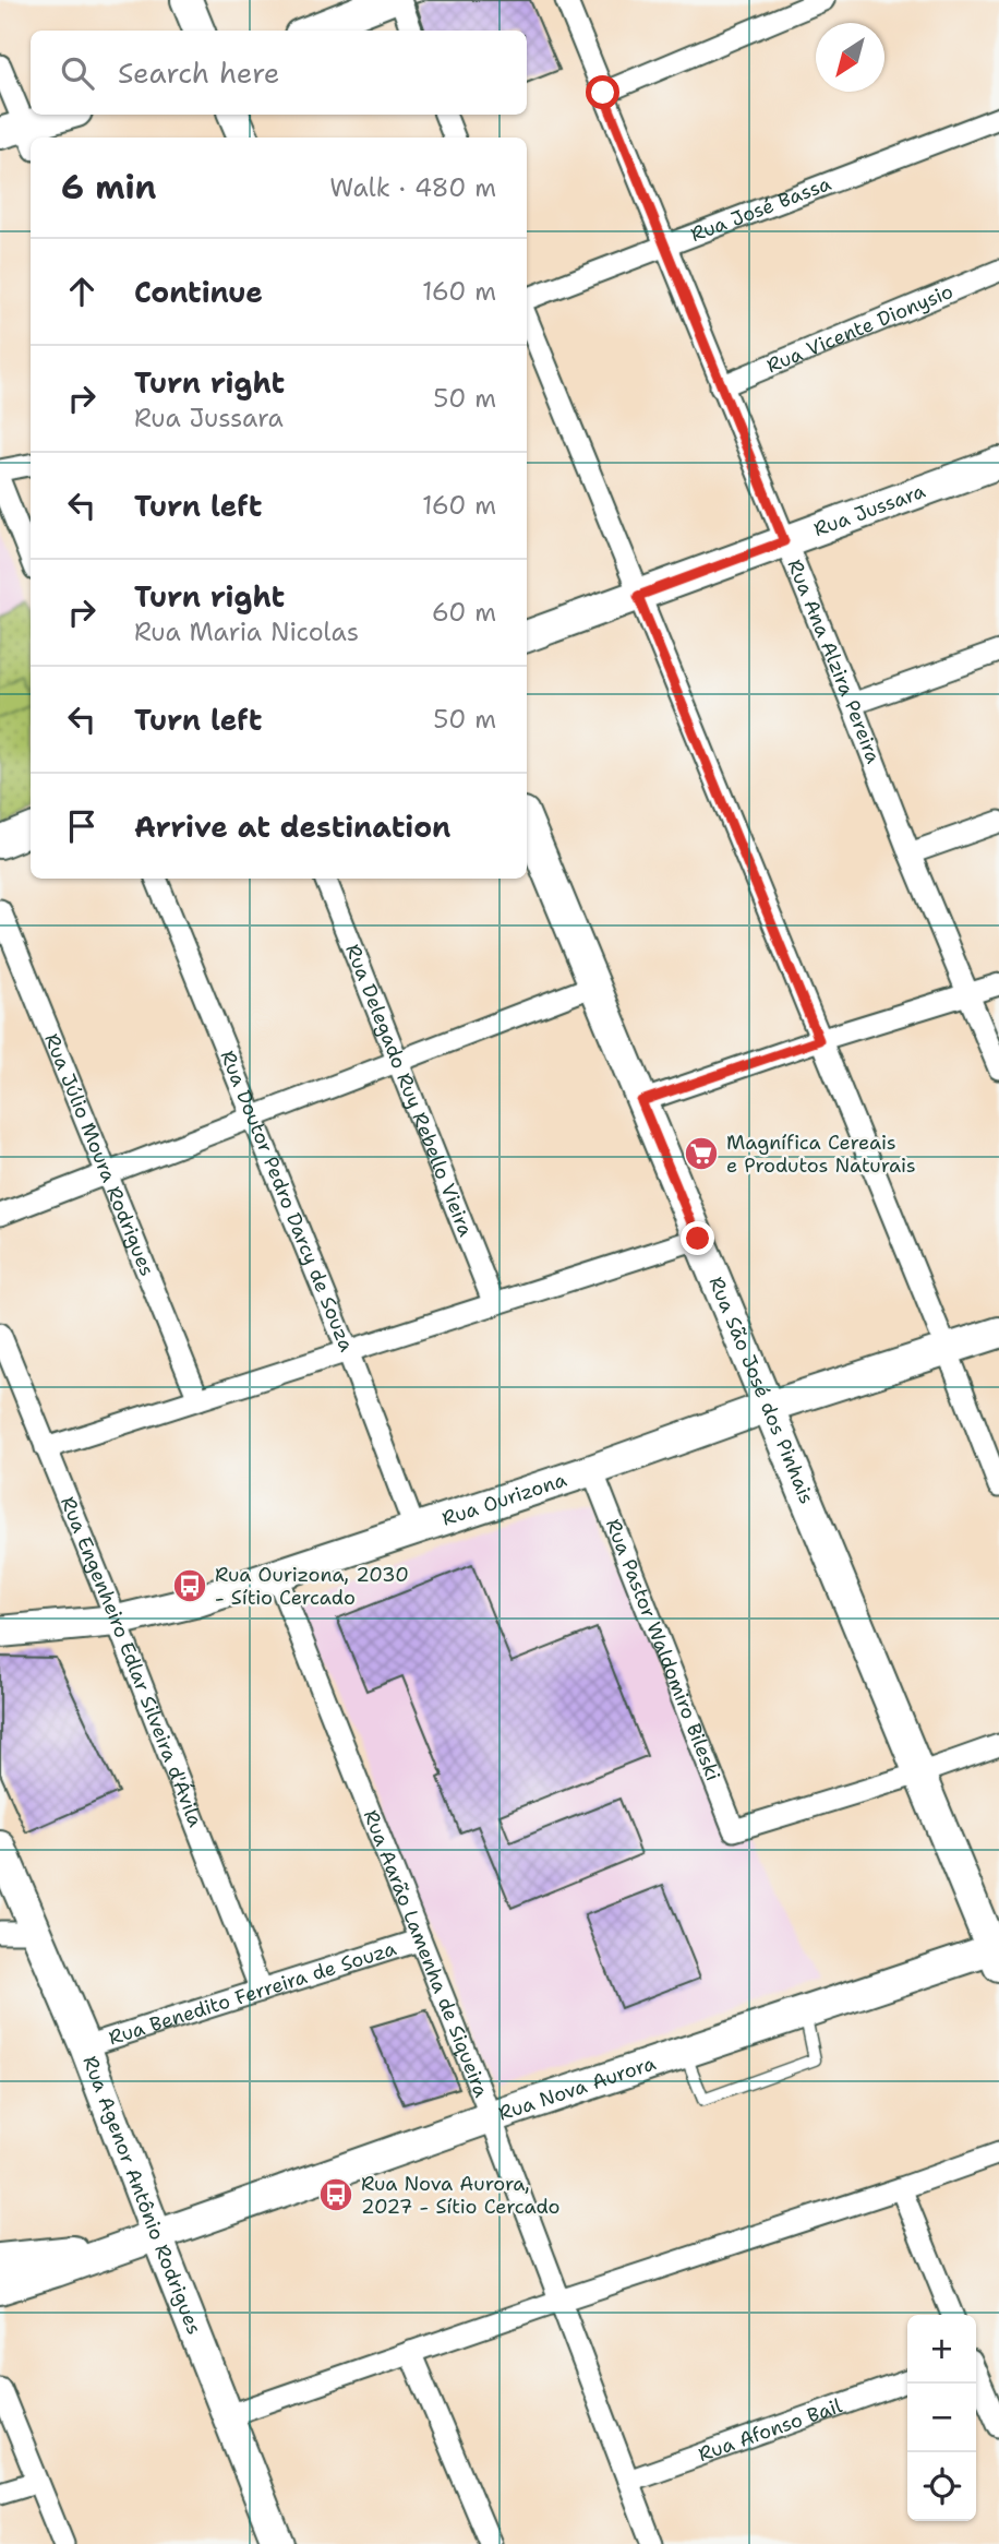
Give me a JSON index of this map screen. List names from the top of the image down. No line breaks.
{"streets":{"street":["Rua José Bassa","Rua Vicente Dionysio","Rua Jussara","Rua Ana Alzira Pereira","Rua Delegado Ruy Rebello Vieira","Rua Júlio Moura Rodrigues","Rua Doutor Pedro Darcy de Souza","Rua São José dos Pinhais","Rua Ourizona","Rua Pastor Waldomiro Bileski","Rua Engenheiro Edlar Silveira d'Ávila","Rua Aarão Lamenha de Siqueira","Rua Benedito Ferreira de Souza","Rua Nova Aurora","Rua Agenor Antônio Rodrigues","Rua Afonso Bail"]},"crossings":[["Rua José Bassa","Rua Ana Alzira Pereira"],["Rua Vicente Dionysio","Rua Ana Alzira Pereira"],["Rua Jussara","Rua Ana Alzira Pereira"],["Rua Doutor Pedro Darcy de Souza","Rua Ourizona"],["Rua São José dos Pinhais","Rua Ourizona"],["Rua São José dos Pinhais","Rua Pastor Waldomiro Bileski"],["Rua São José dos Pinhais","Rua Nova Aurora"],["Rua Ourizona","Rua Pastor Waldomiro Bileski"],["Rua Ourizona","Rua Engenheiro Edlar Silveira d'Ávila"],["Rua Ourizona","Rua Aarão Lamenha de Siqueira"],["Rua Engenheiro Edlar Silveira d'Ávila","Rua Benedito Ferreira de Souza"],["Rua Aarão Lamenha de Siqueira","Rua Benedito Ferreira de Souza"],["Rua Aarão Lamenha de Siqueira","Rua Nova Aurora"],["Rua Aarão Lamenha de Siqueira","Rua Afonso Bail"],["Rua Benedito Ferreira de Souza","Rua Agenor Antônio Rodrigues"],["Rua Nova Aurora","Rua Agenor Antônio Rodrigues"]],"places":{"supermarket":["Magnífica Cereais e Produtos Naturais"],"bus stop":["Rua Ourizona, 2030 - Sítio Cercado","Rua Nova Aurora, 2027 - Sítio Cercado"]},"north":"bottom left","page":{"search":"Search here","heading":["6 min","Walk · 480 m"],"list":[["Continue","160 m"],["Turn right","Rua Jussara","50 m"],["Turn left","160 m"],["Turn right","Rua Maria Nicolas","60 m"],["Turn left","50 m"],"Arrive at destination"],"map_buttons":["+","−"]}}
